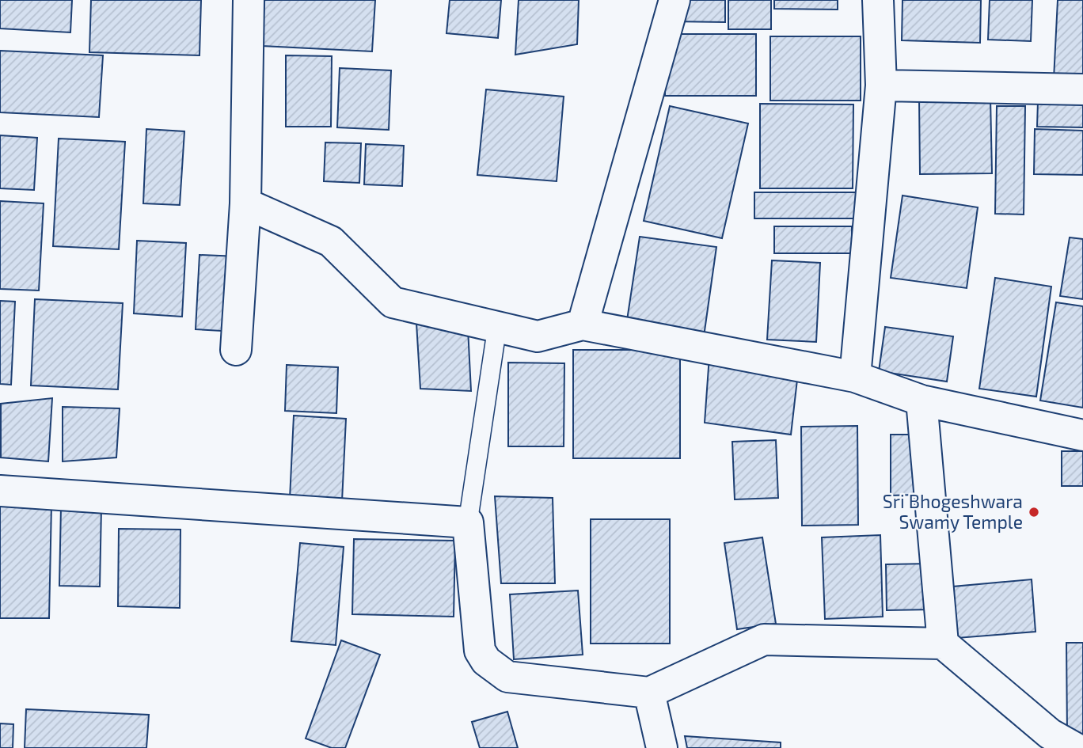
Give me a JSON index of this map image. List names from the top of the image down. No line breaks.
{"places":["Sri Bhogeshwara Swamy Temple"]}
